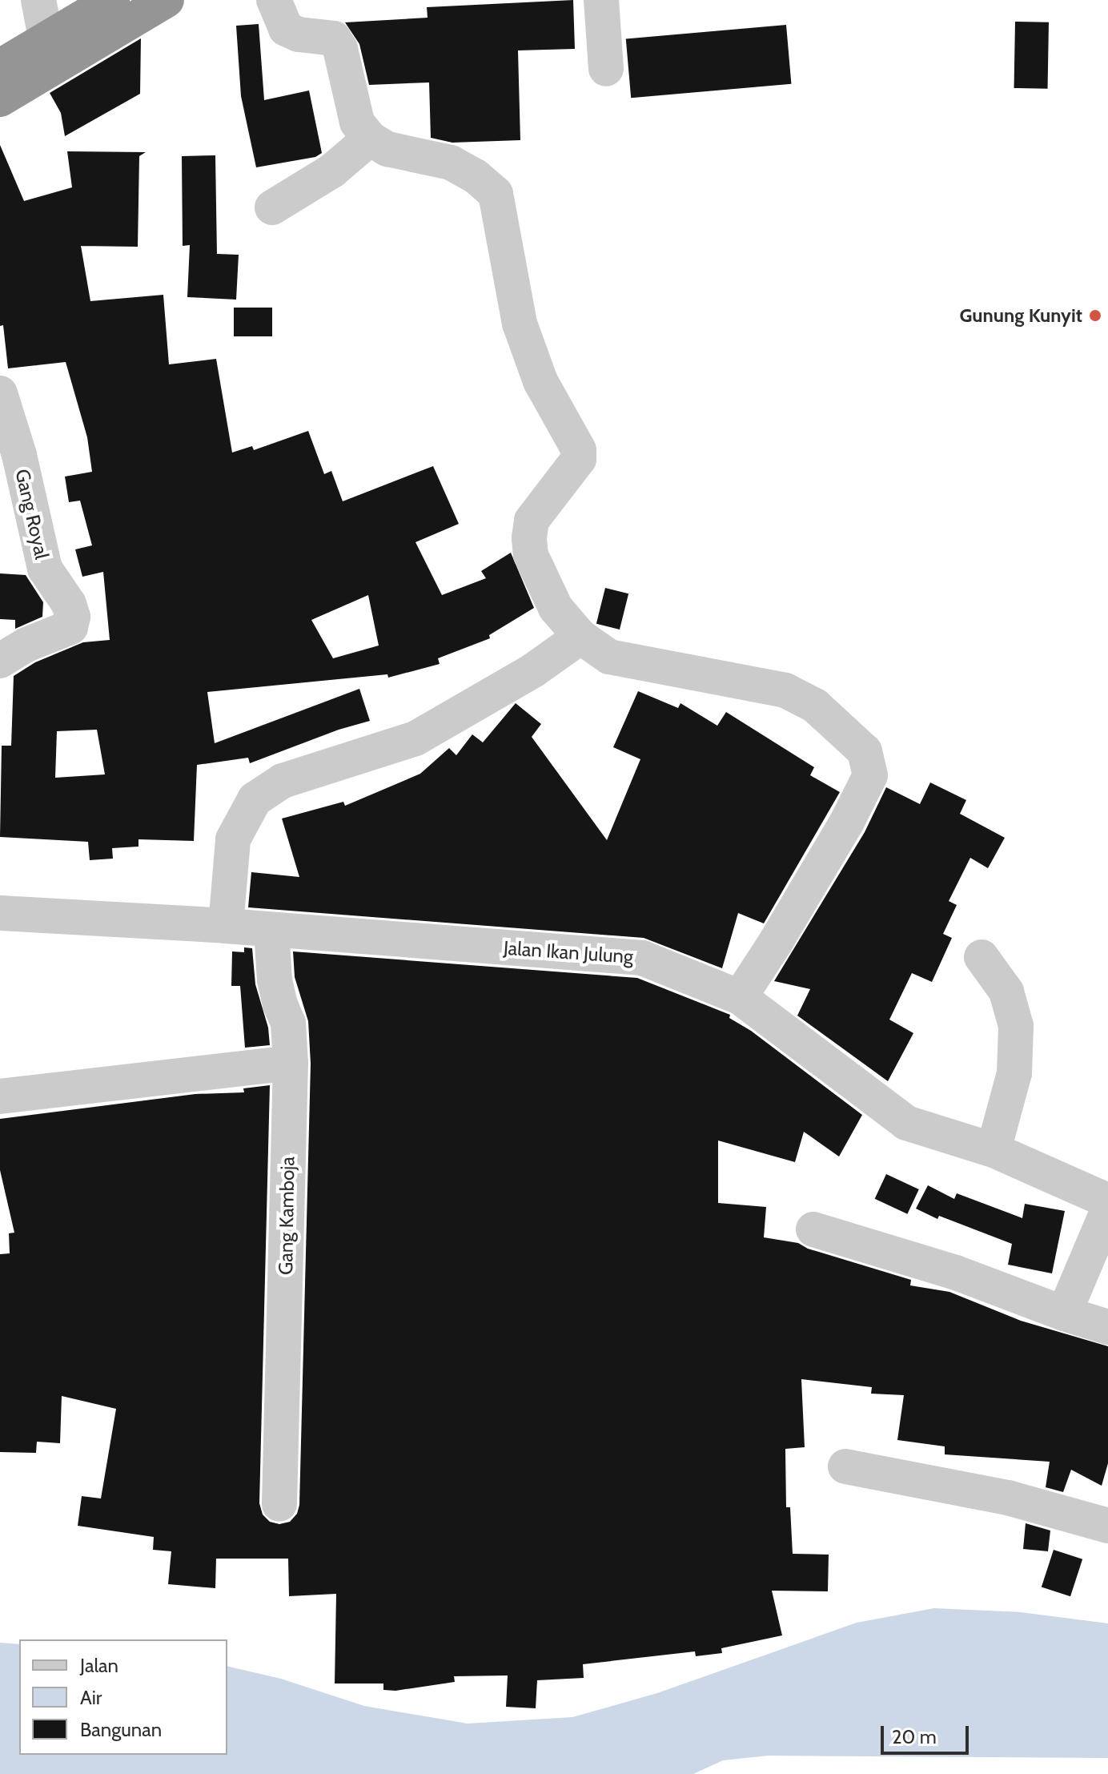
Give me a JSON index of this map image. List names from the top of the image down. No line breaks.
{"streets":{"street":["Gang Royal","Jalan Ikan Julung","Gang Kamboja"]},"crossings":[["Jalan Ikan Julung","Gang Kamboja"]],"places":["Gunung Kunyit"],"legend":["Jalan","Air","Bangunan"],"scale_bar":"20 m"}
